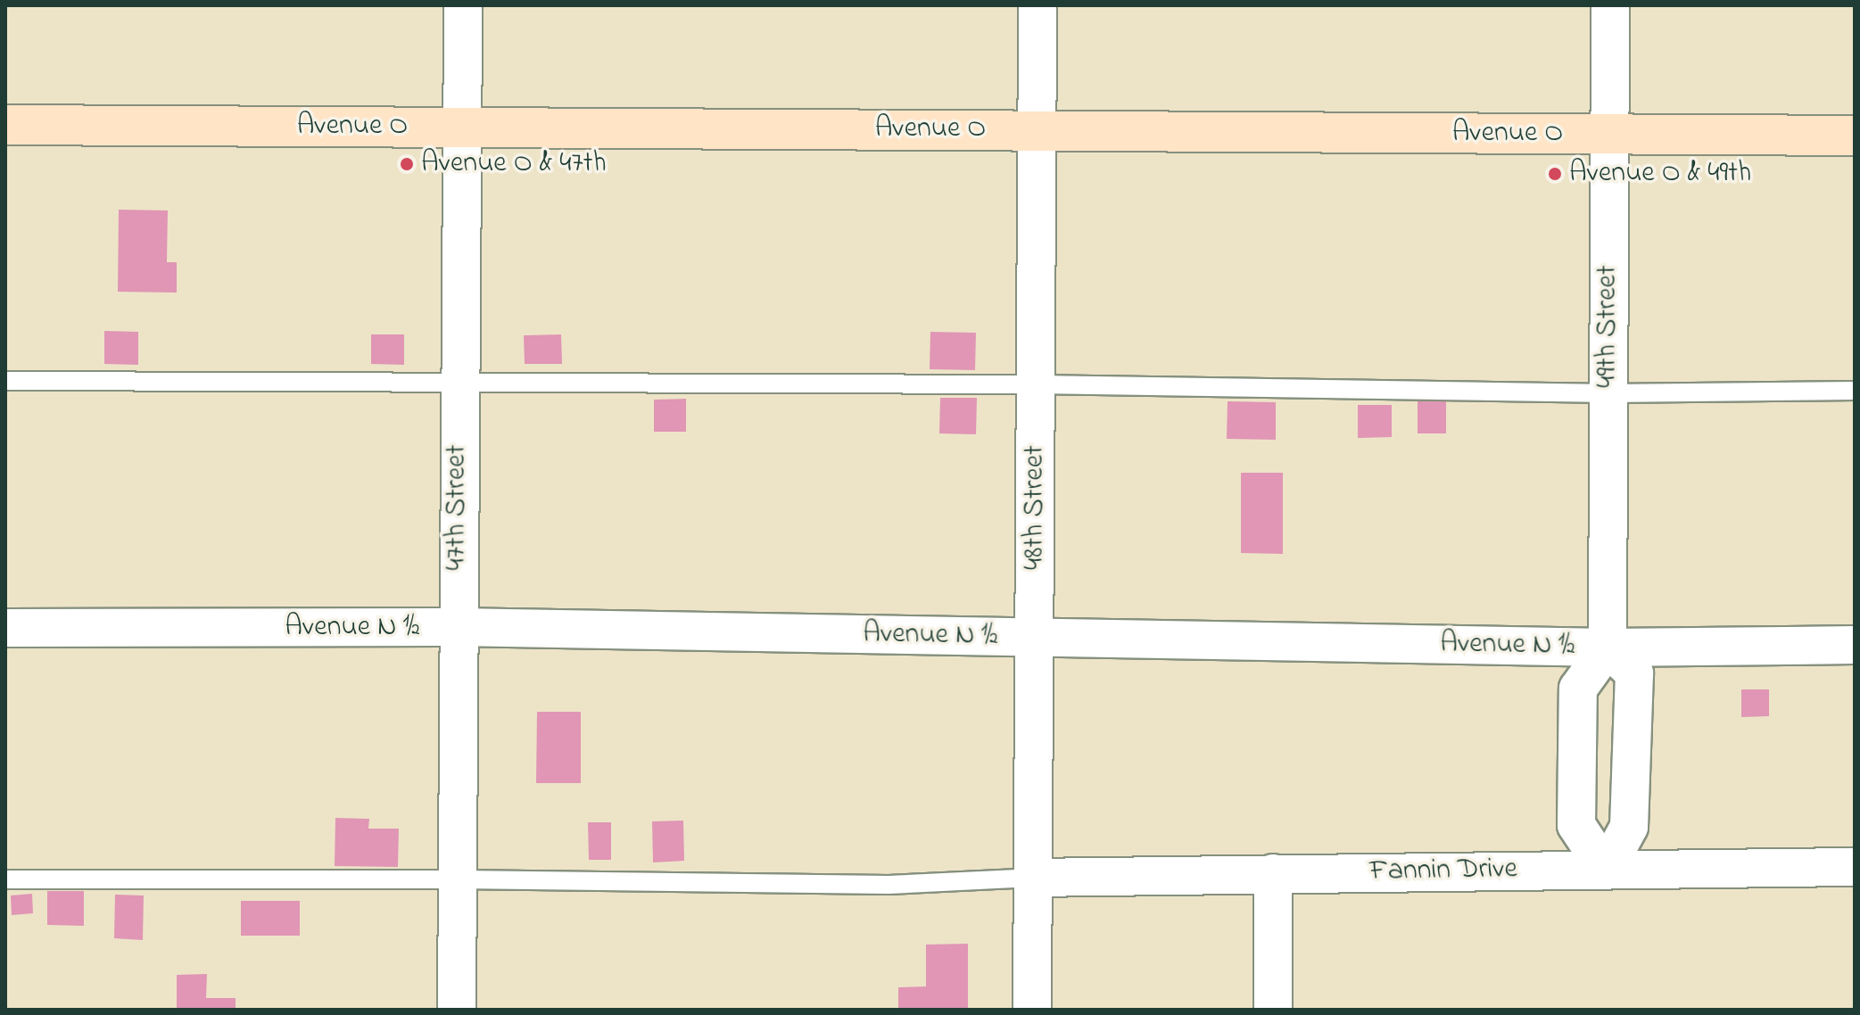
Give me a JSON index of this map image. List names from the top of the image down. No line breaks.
{"streets":{"main road":["Avenue O"],"street":["49th Street","47th Street","48th Street","Avenue N ½","Fannin Drive"]},"crossings":[["Avenue O","49th Street"],["Avenue O","47th Street"],["Avenue O","48th Street"],["49th Street","Avenue N ½"],["47th Street","Avenue N ½"],["48th Street","Avenue N ½"],["48th Street","Fannin Drive"]],"places":["Avenue O & 47th","Avenue O & 49th"]}
